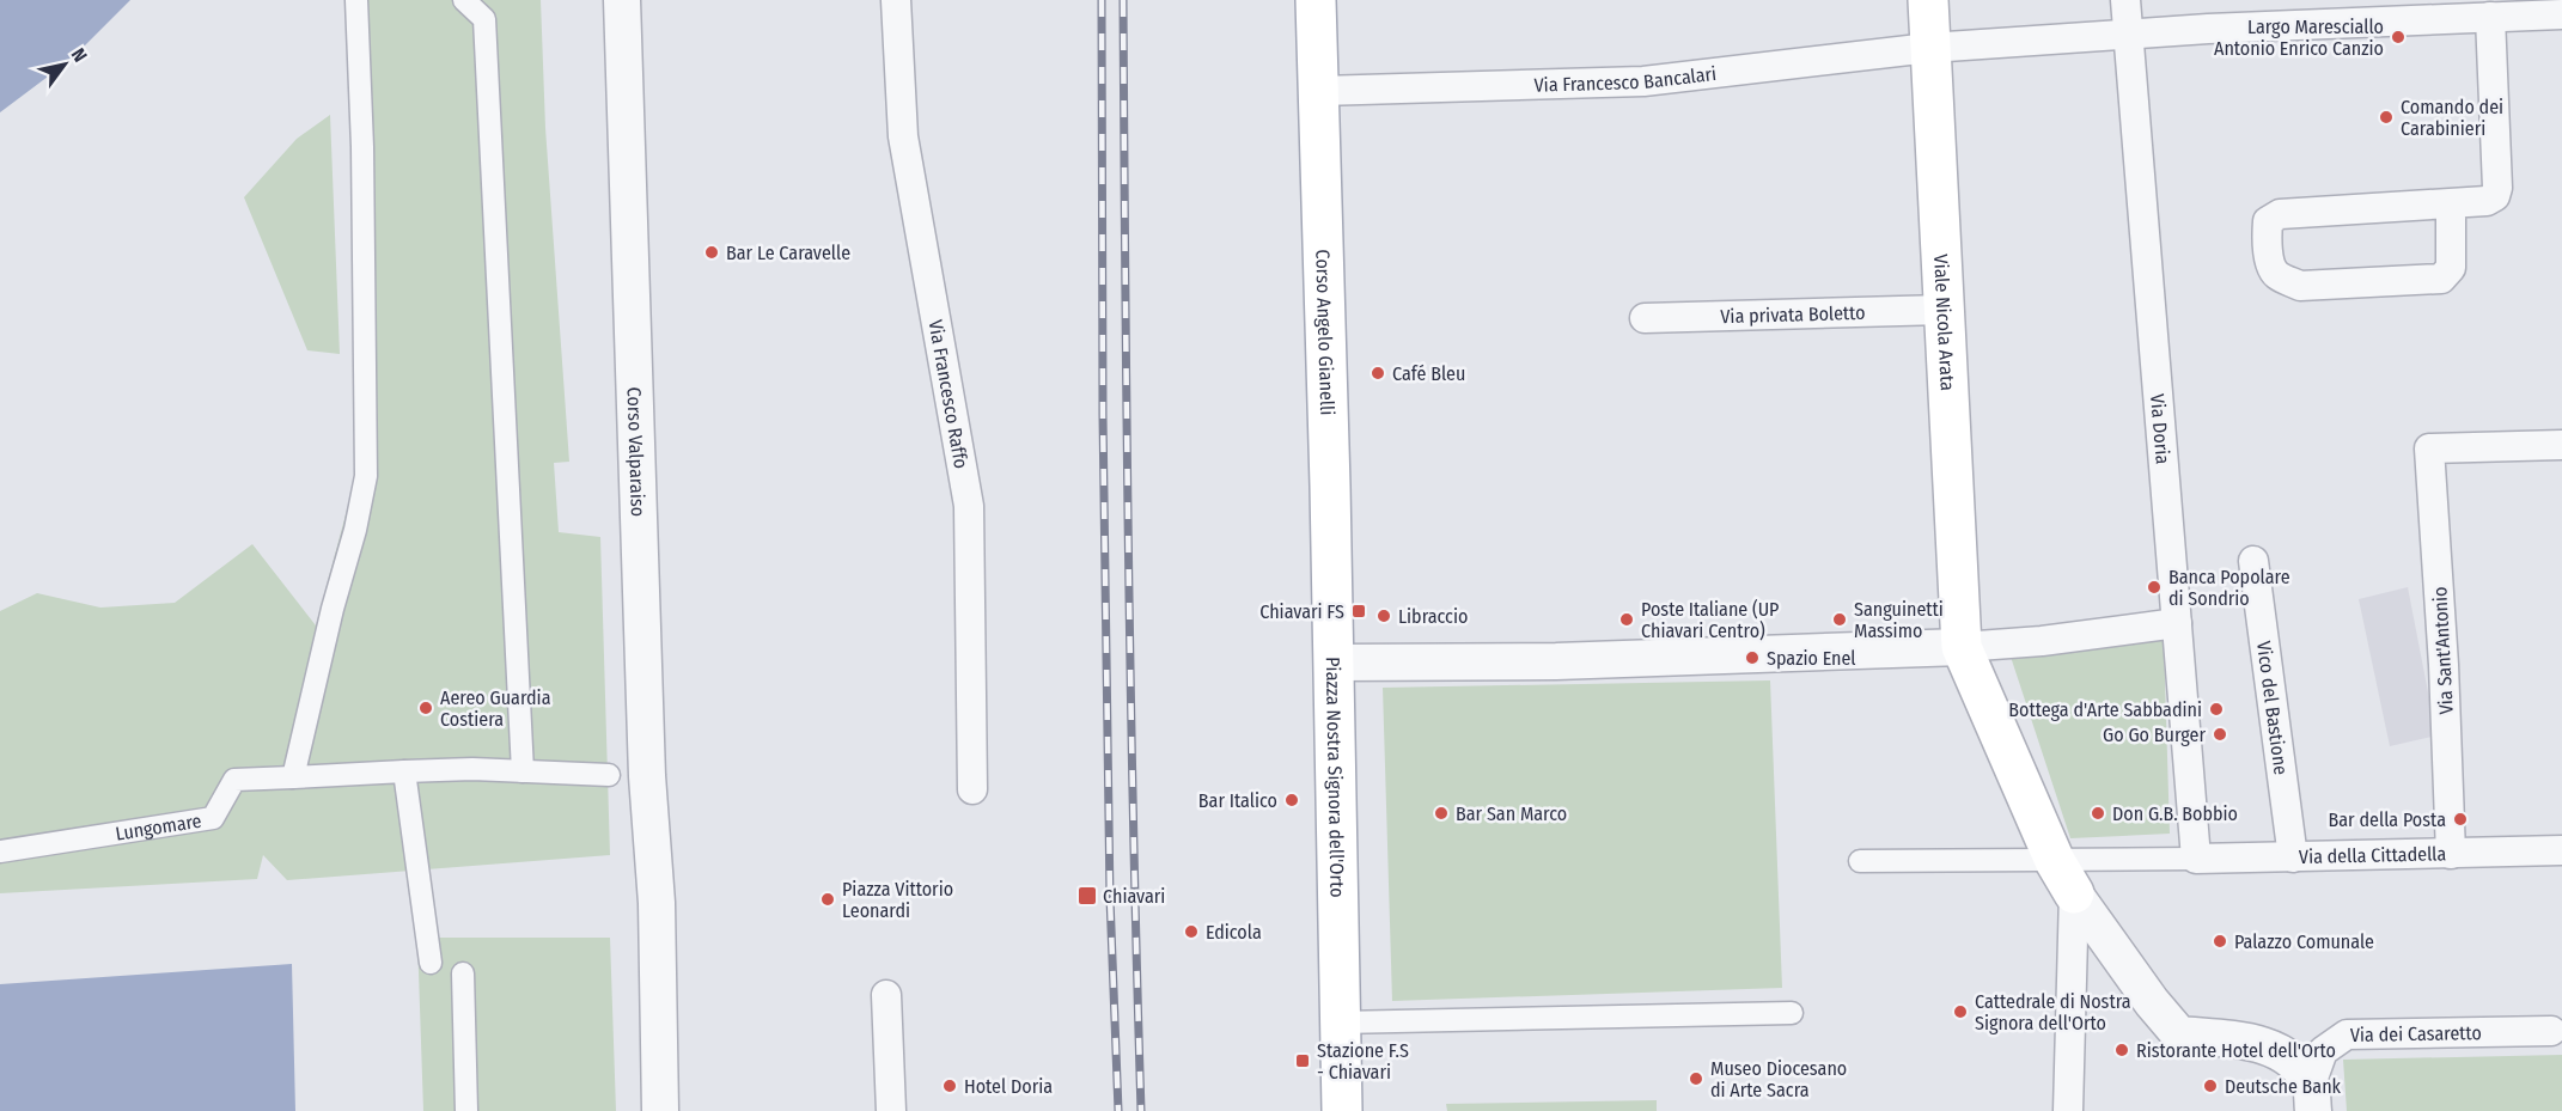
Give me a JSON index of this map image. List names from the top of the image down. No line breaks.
{"streets":{"main road":["Viale Nicola Arata","Corso Angelo Gianelli","Piazza Nostra Signora dell'Orto"],"street":["Via Francesco Bancalari","Via privata Boletto","Via Francesco Raffo","Via Doria","Corso Valparaiso","Via Sant'Antonio","Vico del Bastione","Lungomare","Via della Cittadella","Via dei Casaretto"]},"crossings":[["Via Francesco Bancalari","Viale Nicola Arata"],["Via Francesco Bancalari","Corso Angelo Gianelli"],["Via Francesco Bancalari","Via Doria"],["Via privata Boletto","Viale Nicola Arata"],["Viale Nicola Arata","Piazza Nostra Signora dell'Orto"],["Corso Angelo Gianelli","Piazza Nostra Signora dell'Orto"],["Via Doria","Piazza Nostra Signora dell'Orto"],["Via Doria","Via della Cittadella"],["Via Sant'Antonio","Via della Cittadella"],["Vico del Bastione","Via della Cittadella"]],"places":{"other":["Largo Maresciallo Antonio Enrico Canzio","Comando dei Carabinieri","Bar Le Caravelle","Café Bleu","Banca Popolare di Sondrio","Libraccio","Poste Italiane (UP Chiavari Centro)","Sanguinetti Massimo","Spazio Enel","Aereo Guardia Costiera","Bottega d'Arte Sabbadini","Go Go Burger","Bar Italico","Bar San Marco","Don G.B. Bobbio","Bar della Posta","Piazza Vittorio Leonardi","Edicola","Palazzo Comunale","Cattedrale di Nostra Signora dell'Orto","Ristorante Hotel dell'Orto","Museo Diocesano di Arte Sacra","Hotel Doria","Deutsche Bank"],"transit":["Chiavari FS","Chiavari","Stazione F.S - Chiavari"]},"north":"top right"}
